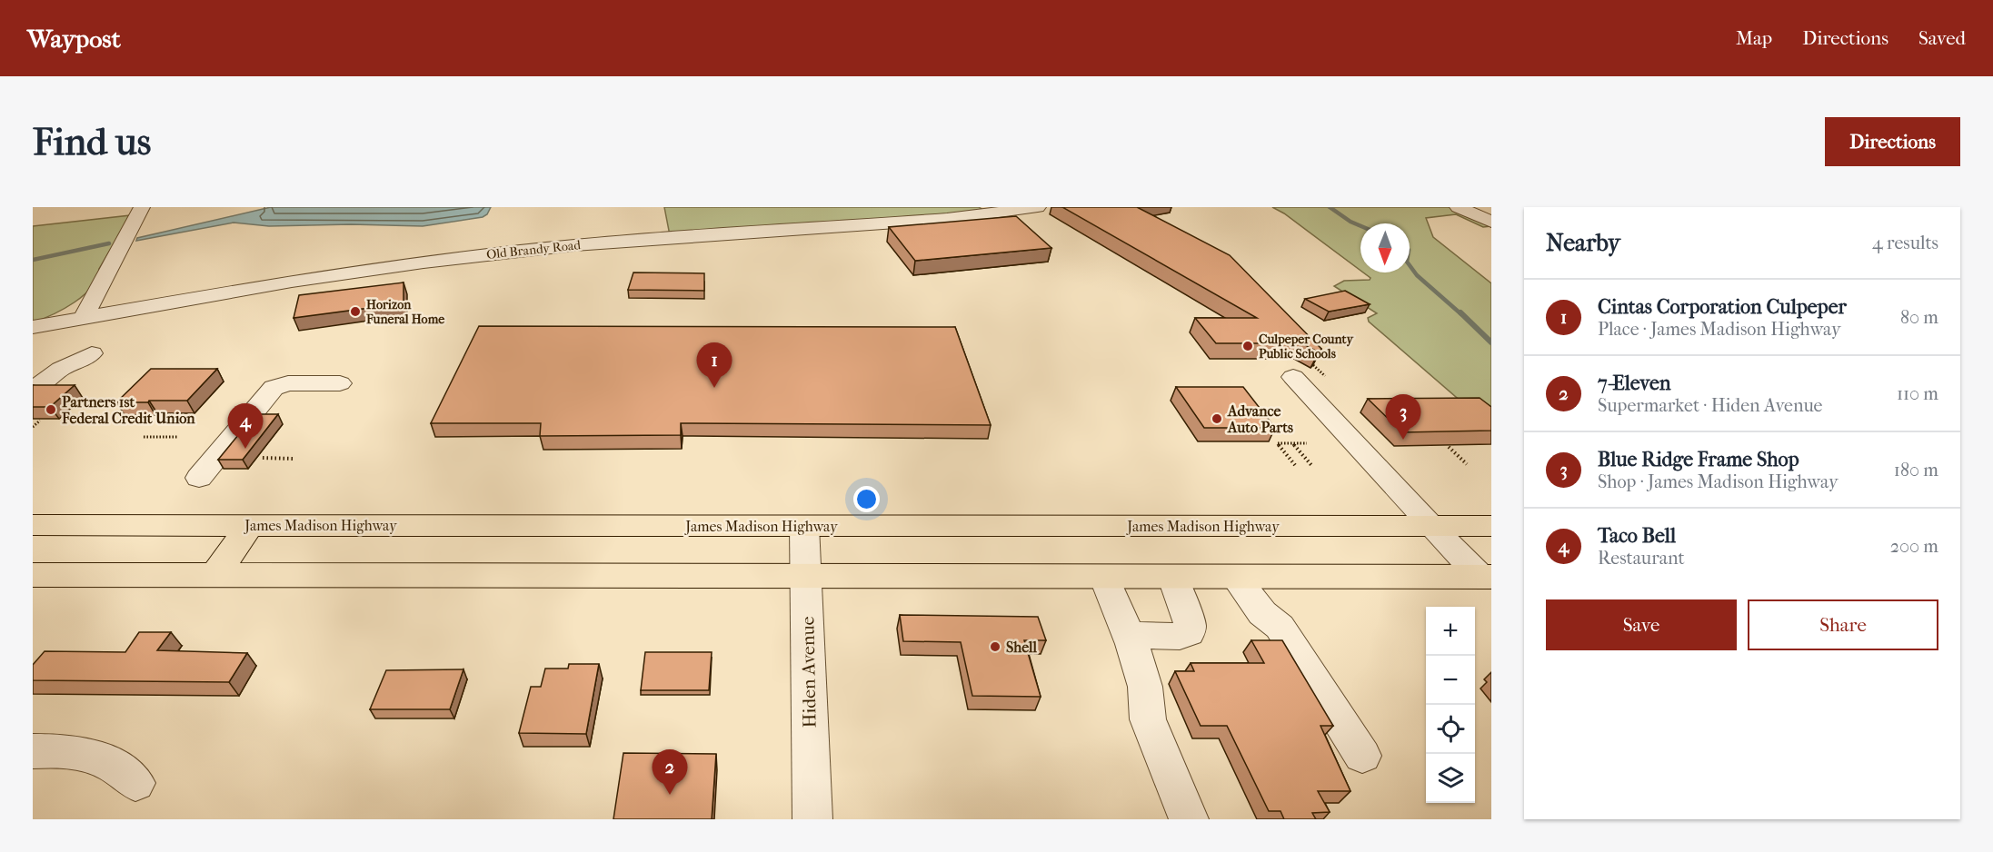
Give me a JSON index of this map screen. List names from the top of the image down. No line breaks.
{"streets":{"main road":["James Madison Highway"],"street":["Old Brandy Road","Hiden Avenue"]},"crossings":[["James Madison Highway","Hiden Avenue"]],"places":["Horizon Funeral Home","Culpeper County Public Schools","Partners 1st Federal Credit Union","Advance Auto Parts","Shell"],"north":"bottom","page":{"header":"Waypost","nav":["Map","Directions","Saved"],"buttons":["Directions",["Save","Share"]],"title":"Find us","heading":["Nearby","4 results"],"list":[{"mark":"1","name":"Cintas Corporation Culpeper","note":"Place · James Madison Highway","value":"80 m"},{"mark":"2","name":"7-Eleven","note":"Supermarket · Hiden Avenue","value":"110 m"},{"mark":"3","name":"Blue Ridge Frame Shop","note":"Shop · James Madison Highway","value":"180 m"},{"mark":"4","name":"Taco Bell","note":"Restaurant","value":"200 m"}],"pins":["1","3","4","2"],"map_buttons":["+","−"]}}
